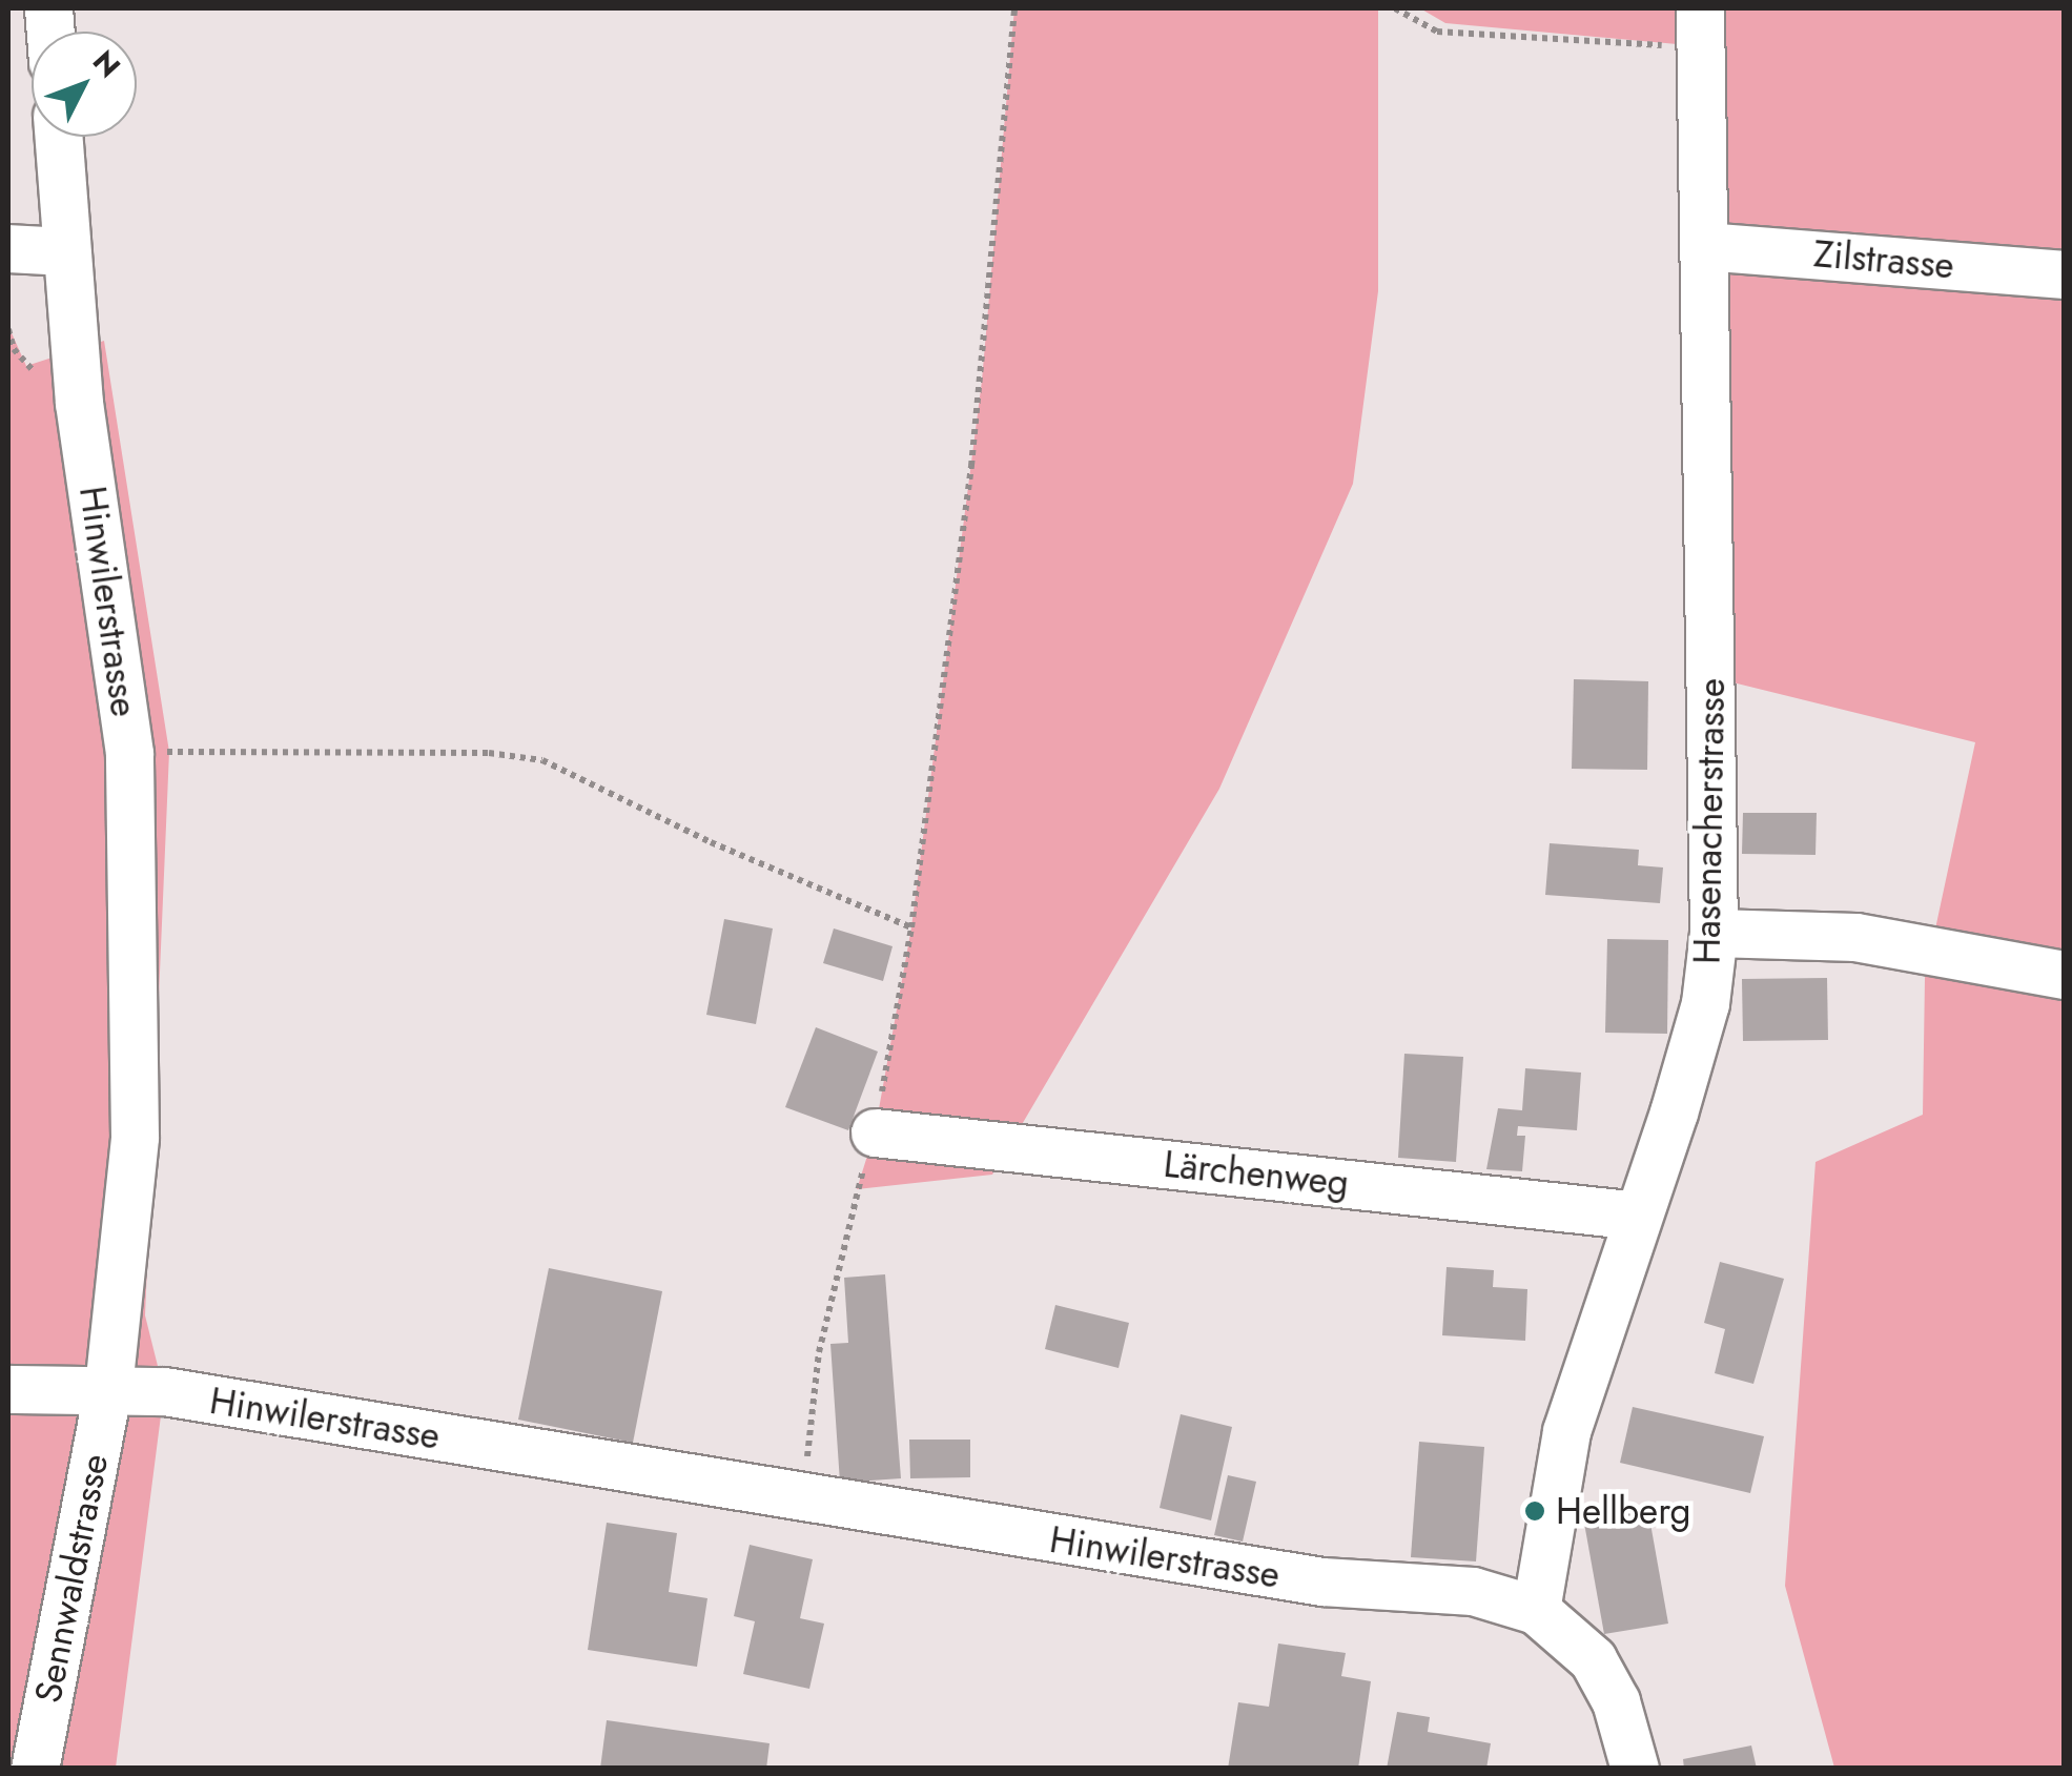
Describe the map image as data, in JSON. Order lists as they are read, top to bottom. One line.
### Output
{"streets":{"street":["Zilstrasse","Hinwilerstrasse","Hasenacherstrasse","Lärchenweg","Sennwaldstrasse"]},"crossings":[["Zilstrasse","Hasenacherstrasse"],["Hinwilerstrasse","Hasenacherstrasse"],["Hinwilerstrasse","Sennwaldstrasse"],["Hasenacherstrasse","Lärchenweg"]],"places":["Hellberg"],"north":"top right"}
